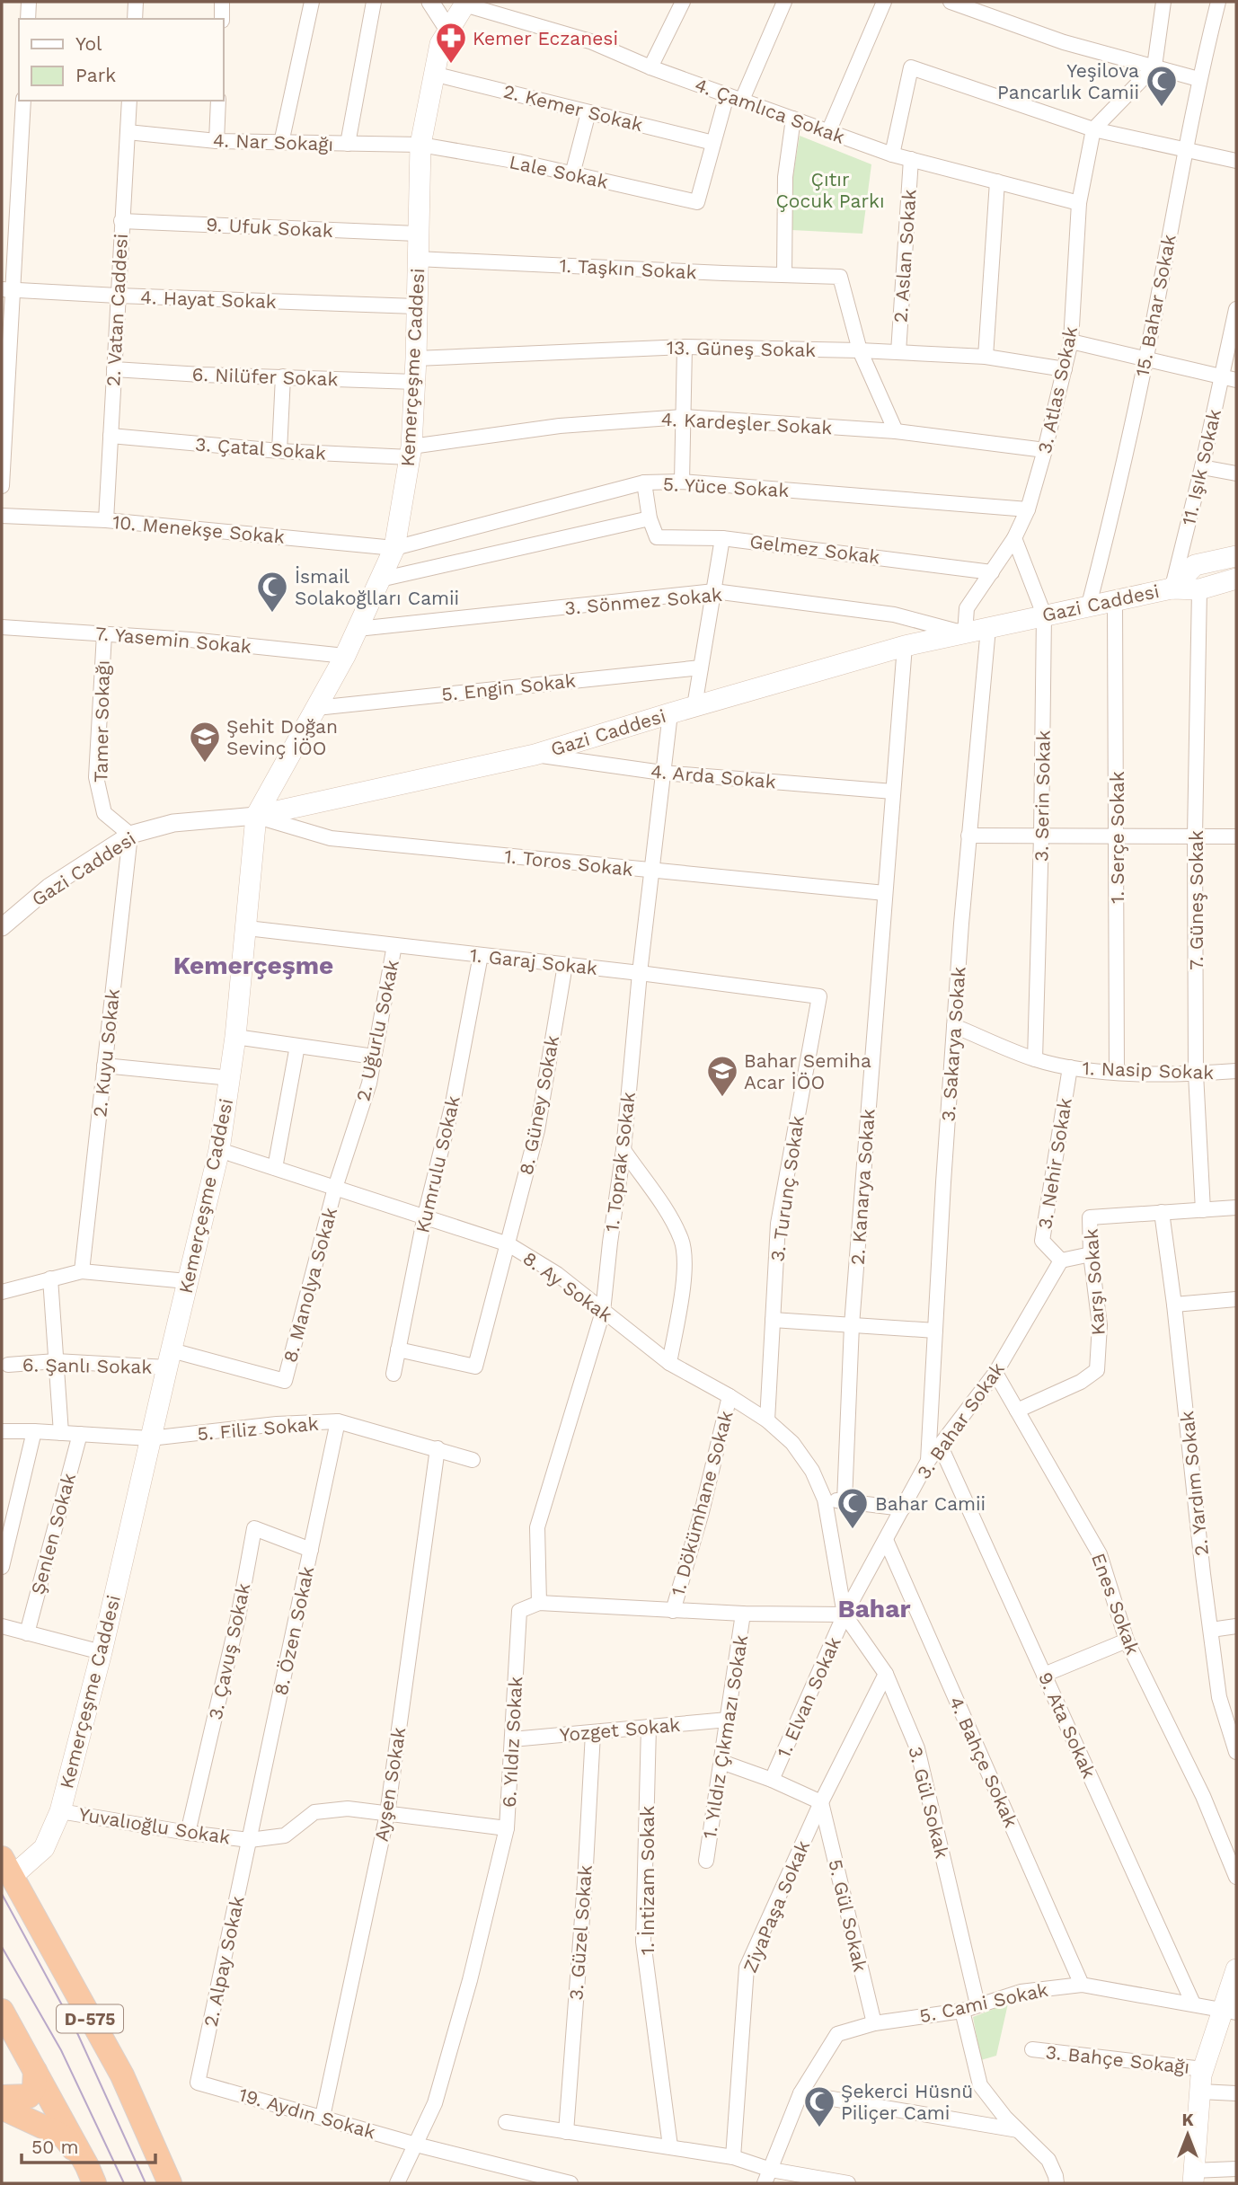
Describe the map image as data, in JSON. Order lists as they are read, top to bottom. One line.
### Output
{"streets":{"highway":["D-575"],"main road":["Kemerçeşme Caddesi","Gazi Caddesi"],"street":["2. Kemer Sokak","4. Çamlıca Sokak","4. Nar Sokağı","Lale Sokak","9. Ufuk Sokak","2. Aslan Sokak","1. Taşkın Sokak","4. Hayat Sokak","15. Bahar Sokak","2. Vatan Caddesi","13. Güneş Sokak","6. Nilüfer Sokak","3. Atlas Sokak","4. Kardeşler Sokak","3. Çatal Sokak","11. Işık Sokak","5. Yüce Sokak","10. Menekşe Sokak","Gelmez Sokak","3. Sönmez Sokak","7. Yasemin Sokak","5. Engin Sokak","Tamer Sokağı","4. Arda Sokak","3. Serin Sokak","1. Serçe Sokak","1. Toros Sokak","7. Güneş Sokak","1. Garaj Sokak","2. Uğurlu Sokak","3. Sakarya Sokak","2. Kuyu Sokak","1. Nasip Sokak","8. Güney Sokak","1. Toprak Sokak","3. Nehir Sokak","Kumrulu Sokak","2. Kanarya Sokak","3. Turunç Sokak","Karşı Sokak","8. Manolya Sokak","8. Ay Sokak","6. Şanlı Sokak","3. Bahar Sokak","5. Filiz Sokak","2. Yardım Sokak","1. Dökümhane Sokak","Şenlen Sokak","Enes Sokak","8. Özen Sokak","3. Çavuş Sokak","1. Elvan Sokak","9. Ata Sokak","Yozget Sokak","1. Yıldız Çıkmazı Sokak","6. Yıldız Sokak","4. Bahçe Sokak","Ayşen Sokak","3. Gül Sokak","Yuvalıoğlu Sokak","1. İntizam Sokak","ZiyaPaşa Sokak","5. Gül Sokak","3. Güzel Sokak","2. Alpay Sokak","5. Cami Sokak","3. Bahçe Sokağı","19. Aydın Sokak"]},"crossings":[["2. Kemer Sokak","Lale Sokak"],["2. Kemer Sokak","Kemerçeşme Caddesi"],["4. Çamlıca Sokak","2. Aslan Sokak"],["4. Çamlıca Sokak","Kemerçeşme Caddesi"],["4. Çamlıca Sokak","3. Atlas Sokak"],["4. Nar Sokağı","Lale Sokak"],["4. Nar Sokağı","2. Vatan Caddesi"],["4. Nar Sokağı","Kemerçeşme Caddesi"],["Lale Sokak","Kemerçeşme Caddesi"],["9. Ufuk Sokak","2. Vatan Caddesi"],["9. Ufuk Sokak","Kemerçeşme Caddesi"],["2. Aslan Sokak","13. Güneş Sokak"],["1. Taşkın Sokak","13. Güneş Sokak"],["1. Taşkın Sokak","Kemerçeşme Caddesi"],["4. Hayat Sokak","2. Vatan Caddesi"],["4. Hayat Sokak","Kemerçeşme Caddesi"],["15. Bahar Sokak","Gazi Caddesi"],["2. Vatan Caddesi","6. Nilüfer Sokak"],["2. Vatan Caddesi","3. Çatal Sokak"],["2. Vatan Caddesi","10. Menekşe Sokak"],["13. Güneş Sokak","Kemerçeşme Caddesi"],["13. Güneş Sokak","3. Atlas Sokak"],["Kemerçeşme Caddesi","6. Nilüfer Sokak"],["Kemerçeşme Caddesi","4. Kardeşler Sokak"],["Kemerçeşme Caddesi","3. Çatal Sokak"],["Kemerçeşme Caddesi","5. Yüce Sokak"],["Kemerçeşme Caddesi","10. Menekşe Sokak"],["Kemerçeşme Caddesi","3. Sönmez Sokak"],["Kemerçeşme Caddesi","Gazi Caddesi"],["Kemerçeşme Caddesi","7. Yasemin Sokak"],["Kemerçeşme Caddesi","5. Engin Sokak"],["Kemerçeşme Caddesi","1. Toros Sokak"],["Kemerçeşme Caddesi","1. Garaj Sokak"],["Kemerçeşme Caddesi","8. Ay Sokak"],["Kemerçeşme Caddesi","6. Şanlı Sokak"],["Kemerçeşme Caddesi","5. Filiz Sokak"],["Kemerçeşme Caddesi","Yuvalıoğlu Sokak"],["Kemerçeşme Caddesi","D-575"],["3. Atlas Sokak","4. Kardeşler Sokak"],["3. Atlas Sokak","5. Yüce Sokak"],["3. Atlas Sokak","Gelmez Sokak"],["3. Atlas Sokak","3. Sönmez Sokak"],["3. Atlas Sokak","Gazi Caddesi"],["3. Atlas Sokak","3. Serin Sokak"],["4. Kardeşler Sokak","3. Çatal Sokak"],["11. Işık Sokak","Gazi Caddesi"],["5. Yüce Sokak","10. Menekşe Sokak"],["3. Sönmez Sokak","Gazi Caddesi"],["Gazi Caddesi","Tamer Sokağı"],["Gazi Caddesi","4. Arda Sokak"],["Gazi Caddesi","3. Serin Sokak"],["Gazi Caddesi","1. Serçe Sokak"],["Gazi Caddesi","1. Toros Sokak"],["Gazi Caddesi","7. Güneş Sokak"],["Gazi Caddesi","3. Sakarya Sokak"],["Gazi Caddesi","2. Kuyu Sokak"],["Gazi Caddesi","1. Toprak Sokak"],["Gazi Caddesi","2. Kanarya Sokak"],["7. Yasemin Sokak","Tamer Sokağı"],["Tamer Sokağı","2. Kuyu Sokak"],["4. Arda Sokak","1. Toprak Sokak"],["4. Arda Sokak","2. Kanarya Sokak"],["3. Serin Sokak","1. Nasip Sokak"],["1. Serçe Sokak","1. Nasip Sokak"],["1. Toros Sokak","1. Toprak Sokak"],["1. Toros Sokak","2. Kanarya Sokak"],["7. Güneş Sokak","1. Nasip Sokak"],["1. Garaj Sokak","2. Uğurlu Sokak"],["1. Garaj Sokak","8. Güney Sokak"],["1. Garaj Sokak","1. Toprak Sokak"],["1. Garaj Sokak","Kumrulu Sokak"],["1. Garaj Sokak","3. Turunç Sokak"],["2. Uğurlu Sokak","8. Manolya Sokak"],["2. Uğurlu Sokak","8. Ay Sokak"],["3. Sakarya Sokak","1. Nasip Sokak"],["3. Sakarya Sokak","3. Bahar Sokak"],["1. Nasip Sokak","3. Nehir Sokak"],["8. Güney Sokak","Kumrulu Sokak"],["8. Güney Sokak","8. Ay Sokak"],["1. Toprak Sokak","8. Ay Sokak"],["1. Toprak Sokak","6. Yıldız Sokak"],["3. Nehir Sokak","3. Bahar Sokak"],["Kumrulu Sokak","8. Ay Sokak"],["3. Turunç Sokak","8. Ay Sokak"],["Karşı Sokak","2. Yardım Sokak"],["Karşı Sokak","Enes Sokak"],["8. Manolya Sokak","8. Ay Sokak"],["8. Manolya Sokak","6. Şanlı Sokak"],["8. Ay Sokak","3. Bahar Sokak"],["8. Ay Sokak","1. Dökümhane Sokak"],["8. Ay Sokak","1. Elvan Sokak"],["8. Ay Sokak","3. Gül Sokak"],["3. Bahar Sokak","Enes Sokak"],["3. Bahar Sokak","1. Elvan Sokak"],["3. Bahar Sokak","9. Ata Sokak"],["3. Bahar Sokak","4. Bahçe Sokak"],["3. Bahar Sokak","3. Gül Sokak"],["5. Filiz Sokak","Şenlen Sokak"],["5. Filiz Sokak","8. Özen Sokak"],["5. Filiz Sokak","Ayşen Sokak"],["8. Özen Sokak","3. Çavuş Sokak"],["8. Özen Sokak","Yuvalıoğlu Sokak"],["8. Özen Sokak","2. Alpay Sokak"],["3. Çavuş Sokak","Yuvalıoğlu Sokak"],["1. Elvan Sokak","3. Gül Sokak"],["9. Ata Sokak","5. Cami Sokak"],["Yozget Sokak","1. Yıldız Çıkmazı Sokak"],["Yozget Sokak","6. Yıldız Sokak"],["Yozget Sokak","1. İntizam Sokak"],["Yozget Sokak","3. Güzel Sokak"],["6. Yıldız Sokak","Yuvalıoğlu Sokak"],["6. Yıldız Sokak","19. Aydın Sokak"],["4. Bahçe Sokak","5. Cami Sokak"],["Ayşen Sokak","Yuvalıoğlu Sokak"],["Ayşen Sokak","19. Aydın Sokak"],["3. Gül Sokak","ZiyaPaşa Sokak"],["3. Gül Sokak","5. Cami Sokak"],["Yuvalıoğlu Sokak","2. Alpay Sokak"],["ZiyaPaşa Sokak","5. Gül Sokak"],["5. Gül Sokak","5. Cami Sokak"],["2. Alpay Sokak","19. Aydın Sokak"]],"districts":["Kemerçeşme","Bahar"],"parks":["Çıtır Çocuk Parkı"],"places":{"pharmacy":["Kemer Eczanesi"],"mosque":["Yeşilova Pancarlık Camii","İsmail Solakoğlları Camii","Bahar Camii","Şekerci Hüsnü Piliçer Cami"],"school or university":["Şehit Doğan Sevinç İÖO","Bahar Semiha Acar İÖO"]},"legend":["Yol","Park"],"scale_bar":"50 m","north":"top"}
